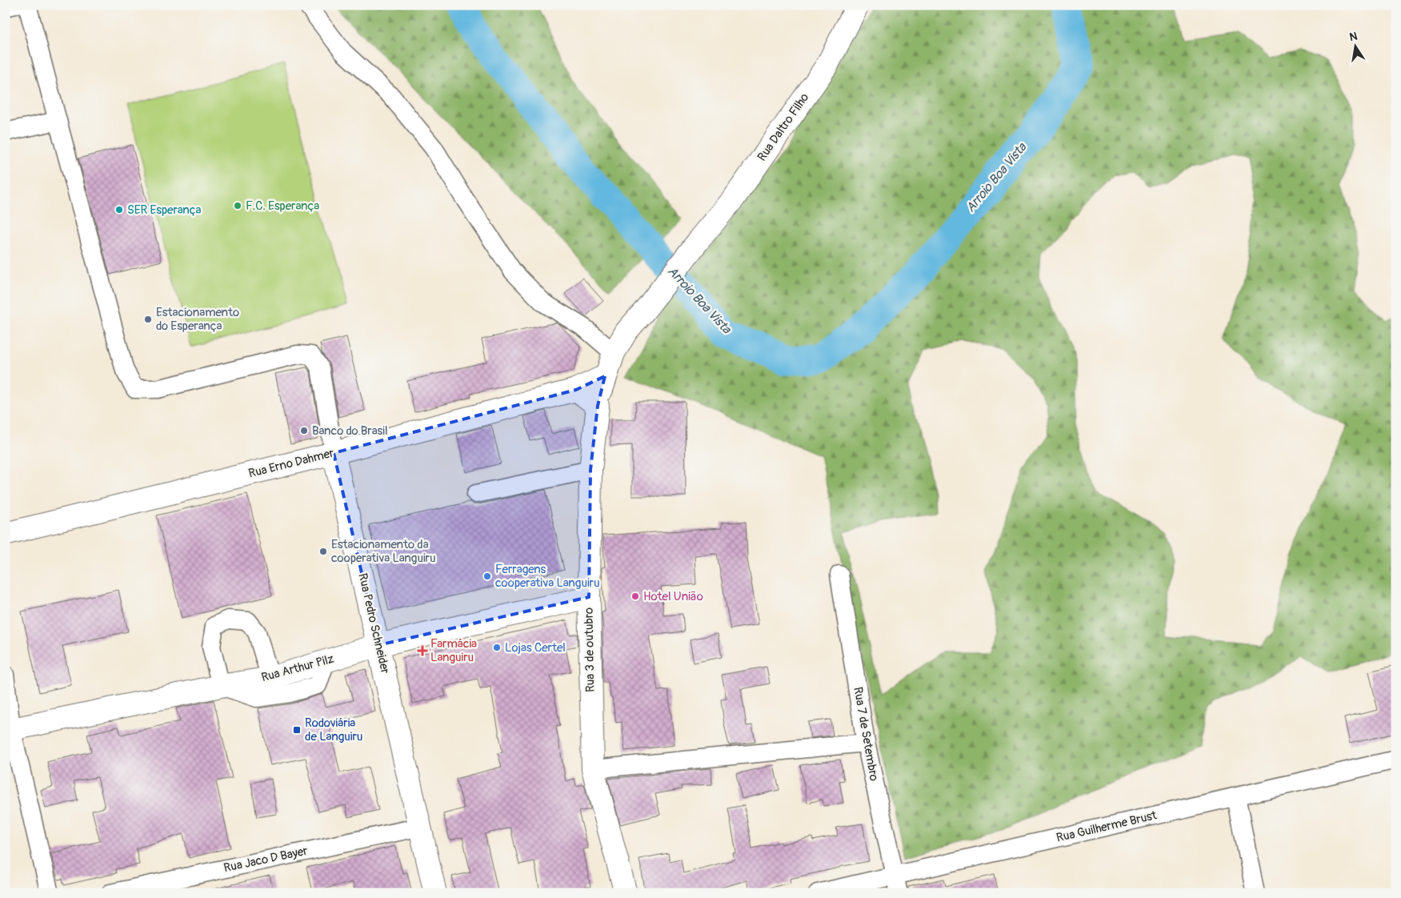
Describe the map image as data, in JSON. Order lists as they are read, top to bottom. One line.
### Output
{"streets":{"main road":["Rua Daltro Filho","Rua Erno Dahmer","Rua Pedro Schneider","Rua 3 de outubro","Rua Arthur Pilz"],"street":["Rua 7 de Setembro","Rua Guilherme Brust","Rua Jaco D Bayer"]},"crossings":[["Rua Daltro Filho","Rua 3 de outubro"],["Rua Erno Dahmer","Rua Pedro Schneider"],["Rua Erno Dahmer","Rua 3 de outubro"],["Rua Pedro Schneider","Rua Arthur Pilz"],["Rua Pedro Schneider","Rua Jaco D Bayer"],["Rua 3 de outubro","Rua Arthur Pilz"],["Rua 7 de Setembro","Rua Guilherme Brust"]],"water":["Arroio Boa Vista"],"places":{"other":["F.C. Esperança","SER Esperança","Estacionamento do Esperança","Banco do Brasil","Estacionamento da cooperativa Languiru","Ferragens cooperativa Languiru","Hotel União","Lojas Certel"],"health":["Farmácia Languiru"],"transit":["Rodoviária de Languiru"]},"north":"top"}
